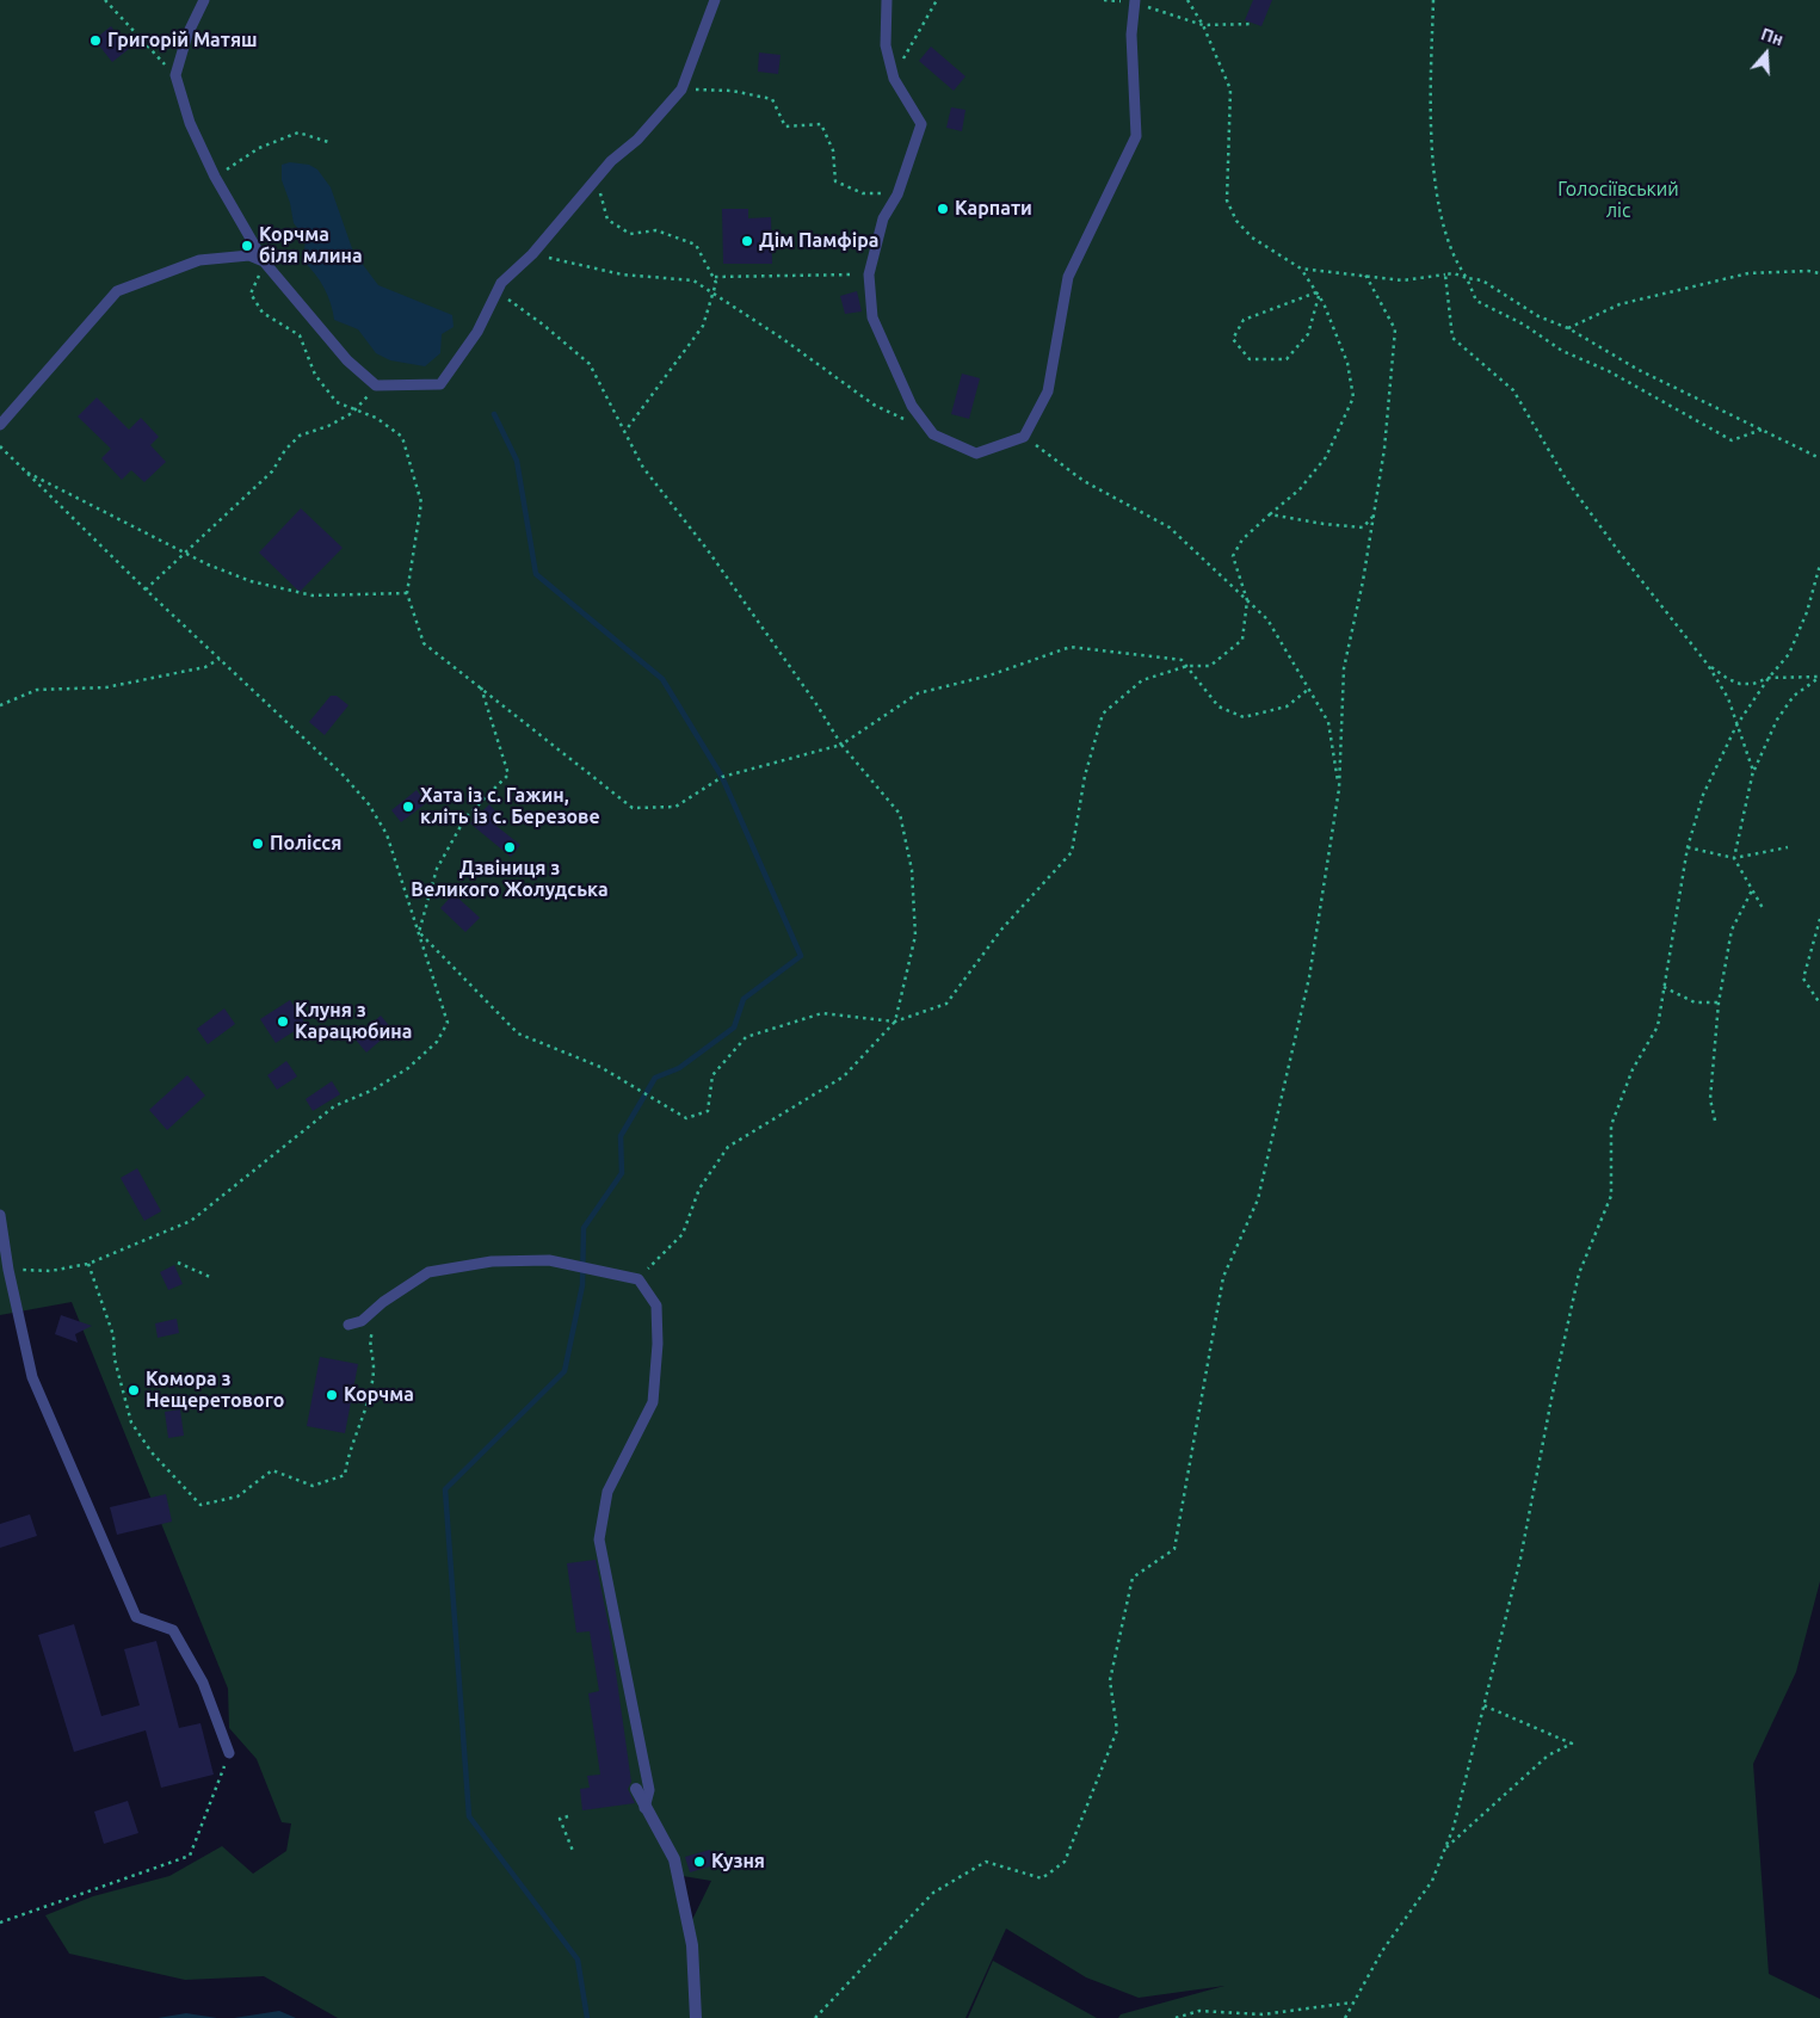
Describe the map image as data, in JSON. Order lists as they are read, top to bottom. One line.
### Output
{"parks":["Голосіївський ліс"],"places":["Григорій Матяш","Карпати","Дім Памфіра","Корчма біля млина","Хата із с. Гажин, кліть із с. Березове","Полісся","Дзвіниця з Великого Жолудська","Клуня з Карацюбина","Комора з Нещеретового","Корчма","Кузня"],"north":"top"}
